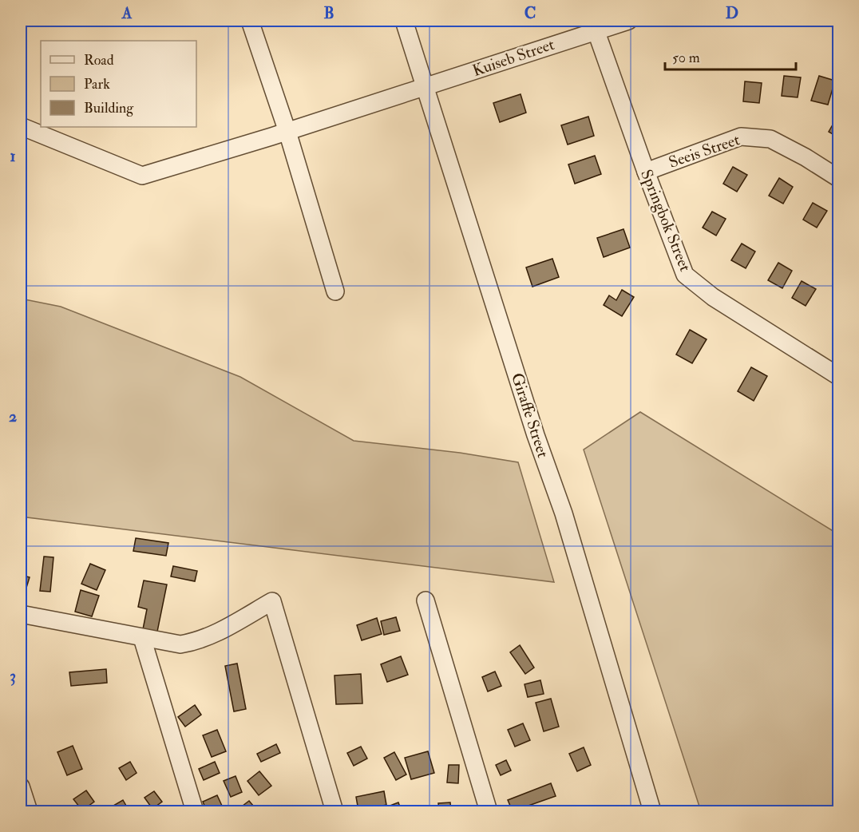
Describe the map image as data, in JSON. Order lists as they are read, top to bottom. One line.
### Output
{"streets":{"street":["Kuiseb Street","Seeis Street","Springbok Street","Giraffe Street"]},"crossings":[["Kuiseb Street","Springbok Street"],["Kuiseb Street","Giraffe Street"],["Seeis Street","Springbok Street"]],"legend":["Road","Park","Building"],"scale_bar":"50 m","grid":{"columns":["A","B","C","D"],"rows":["1","2","3"]}}
